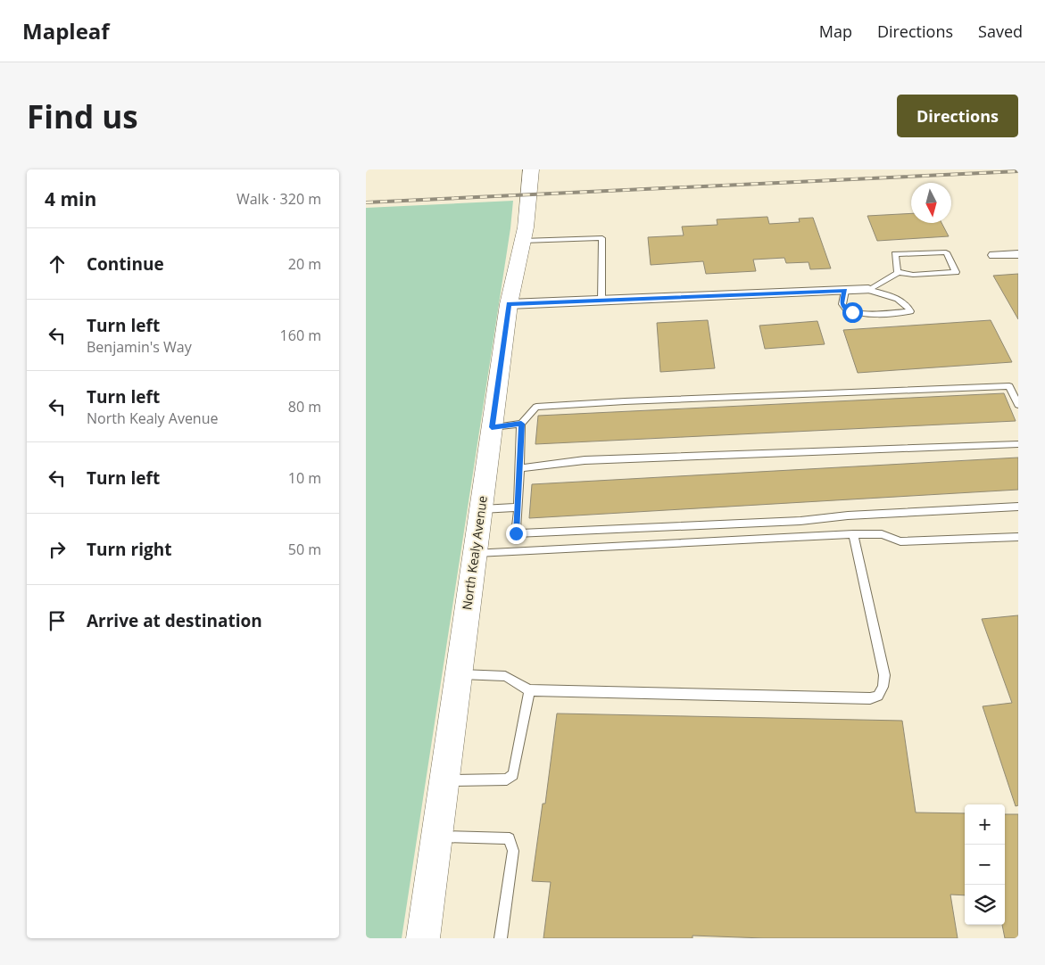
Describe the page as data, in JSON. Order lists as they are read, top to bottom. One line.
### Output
{"streets":{"street":["North Kealy Avenue"]},"north":"bottom","page":{"header":"Mapleaf","nav":["Map","Directions","Saved"],"buttons":"Directions","title":"Find us","heading":["4 min","Walk · 320 m"],"list":[["Continue","20 m"],["Turn left","Benjamin's Way","160 m"],["Turn left","North Kealy Avenue","80 m"],["Turn left","10 m"],["Turn right","50 m"],"Arrive at destination"],"map_buttons":["+","−"]}}
